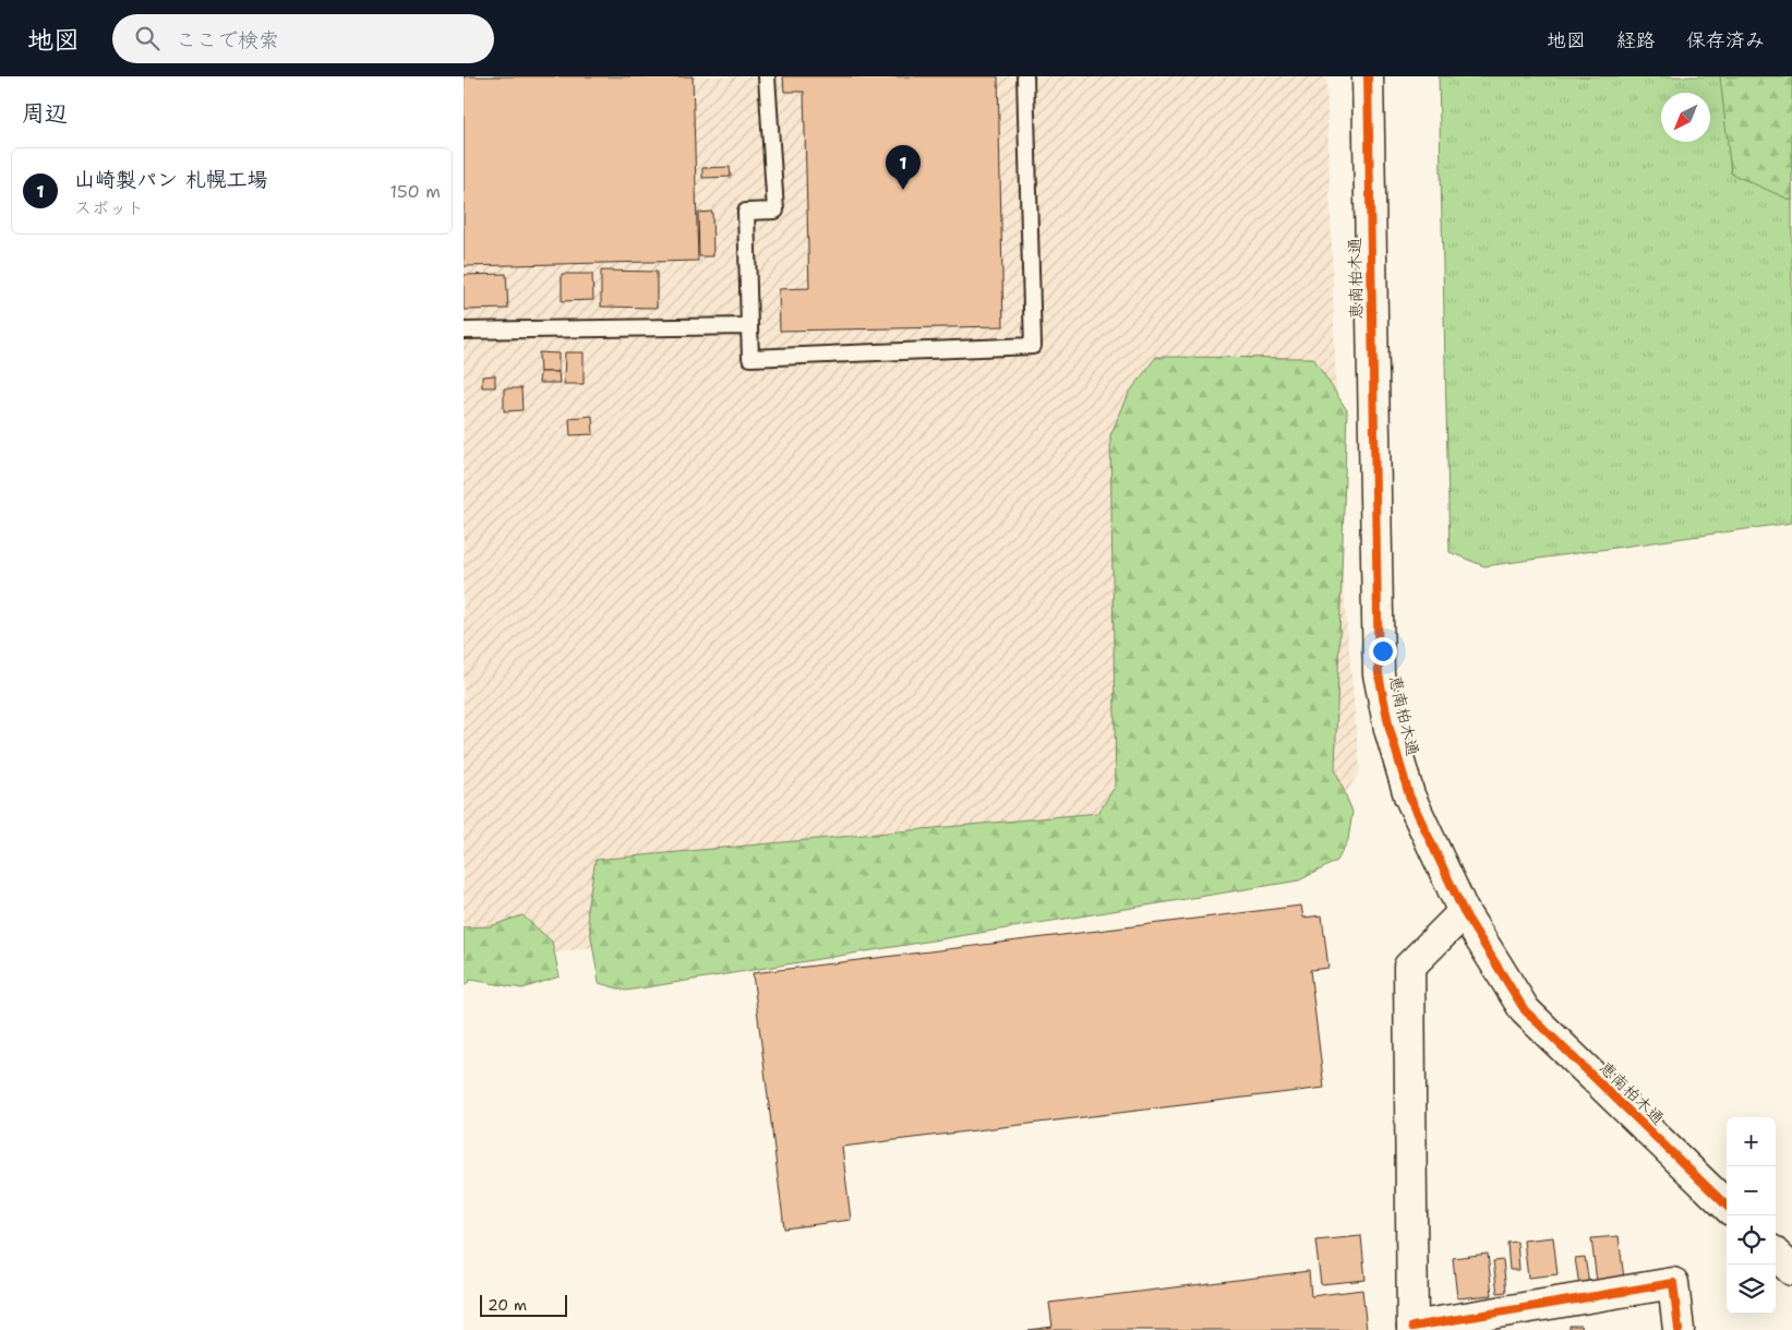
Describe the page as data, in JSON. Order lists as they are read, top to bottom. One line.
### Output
{"streets":{"street":["恵南柏木通"]},"scale_bar":"20 m","north":"bottom left","page":{"header":"地図","search":"ここで検索","nav":["地図","経路","保存済み"],"heading":"周辺","pins":"1","list":[{"mark":"1","name":"山崎製パン 札幌工場","note":"スポット","value":"150 m"}],"map_buttons":["+","−"],"scale":"20 m"}}
